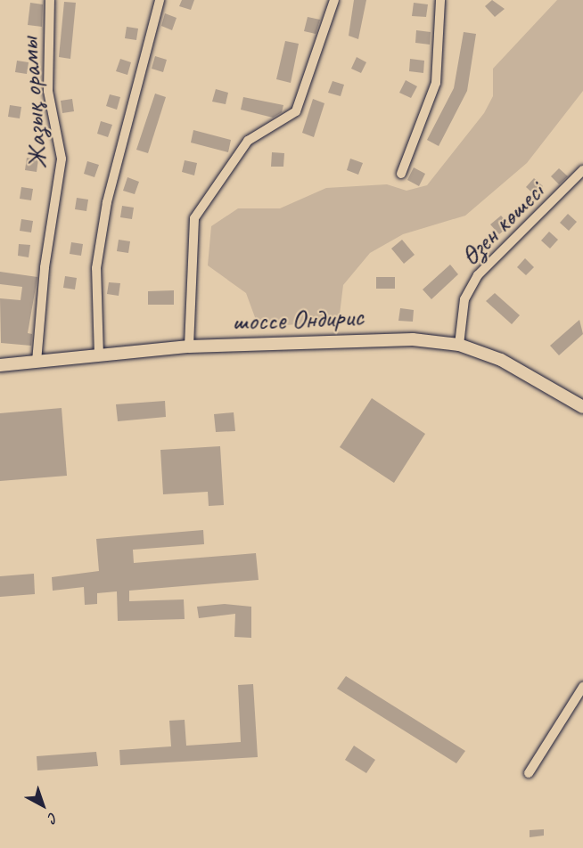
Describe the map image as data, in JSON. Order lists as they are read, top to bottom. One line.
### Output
{"streets":{"main road":["шоссе Ондирис"],"street":["Жазық орамы","Өзен көшесі"]},"crossings":[["Жазық орамы","шоссе Ондирис"],["Өзен көшесі","шоссе Ондирис"]],"north":"bottom right"}
